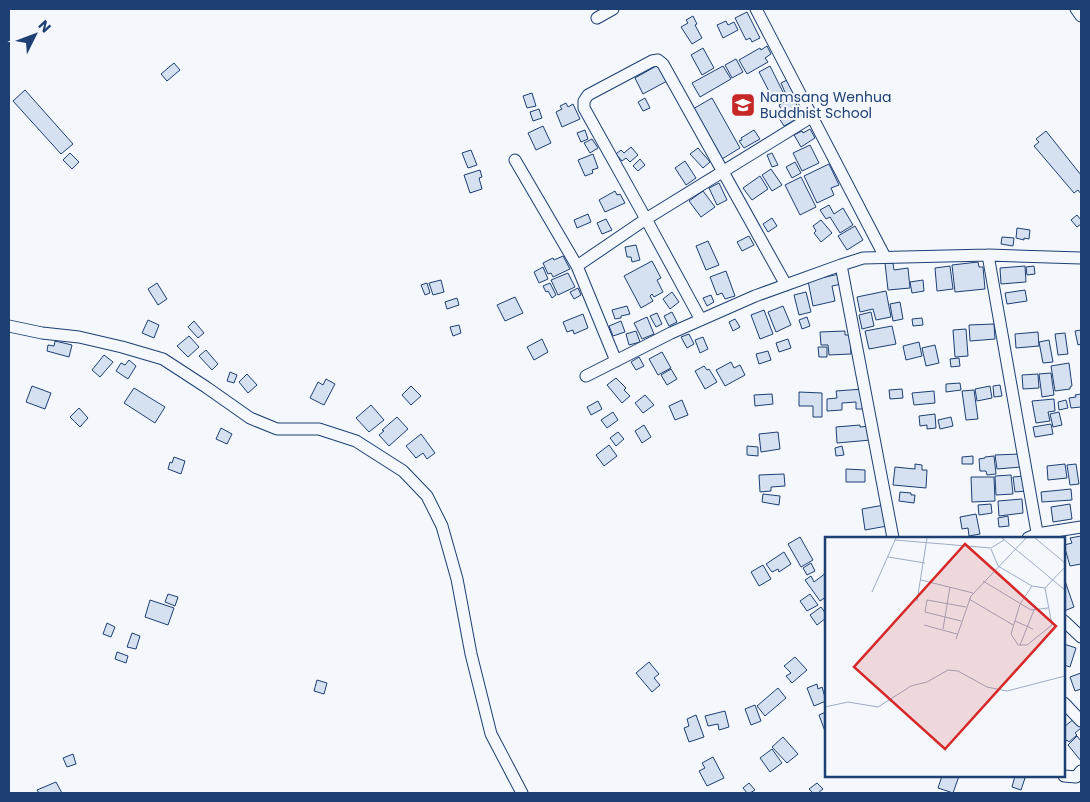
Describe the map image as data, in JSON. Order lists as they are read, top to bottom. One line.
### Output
{"places":{"school or university":["Namsang Wenhua Buddhist School"]},"north":"top right"}
